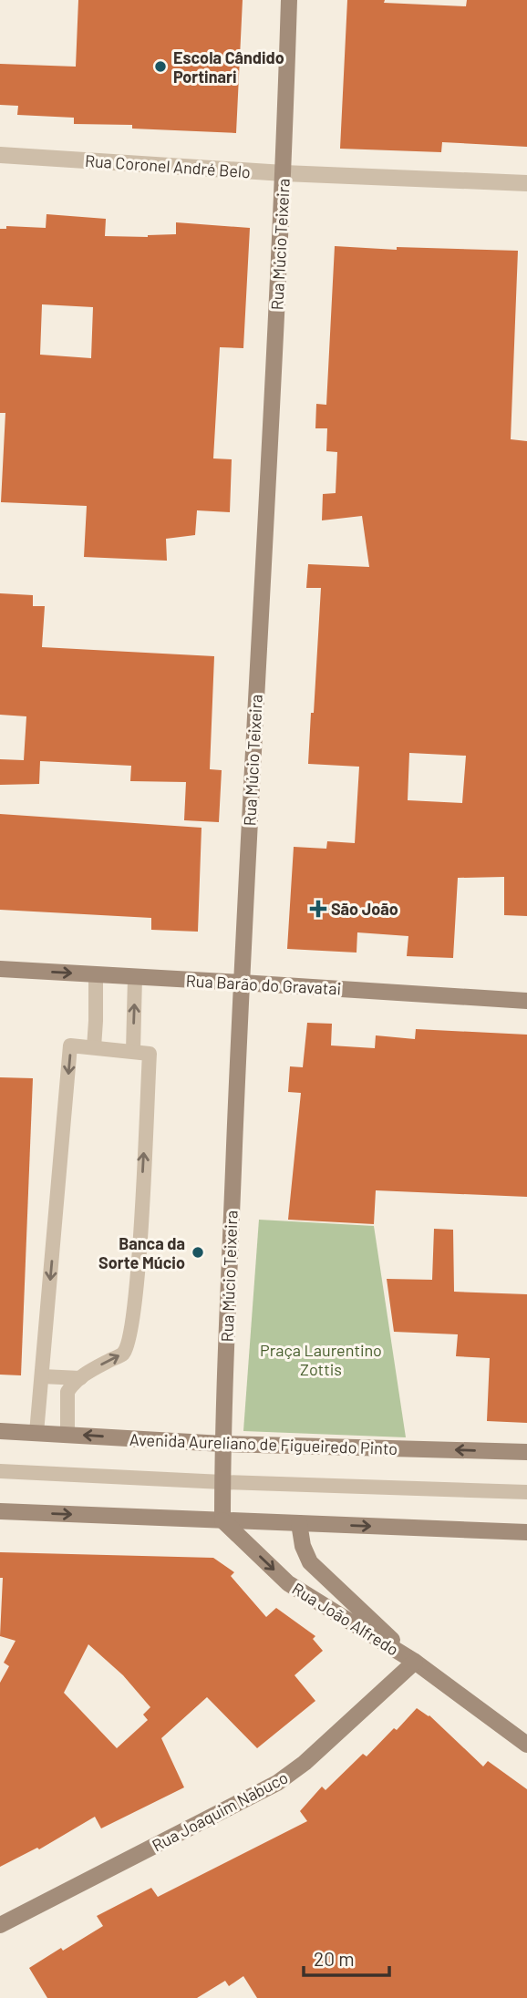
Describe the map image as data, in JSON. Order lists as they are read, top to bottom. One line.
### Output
{"streets":{"street":["Rua Coronel André Belo","Rua Múcio Teixeira","Rua Barão do Gravatai","Avenida Aureliano de Figueiredo Pinto","Rua João Alfredo","Rua Joaquim Nabuco"]},"crossings":[["Rua Coronel André Belo","Rua Múcio Teixeira"],["Rua Múcio Teixeira","Rua Barão do Gravatai"],["Rua Múcio Teixeira","Avenida Aureliano de Figueiredo Pinto"],["Rua Múcio Teixeira","Rua João Alfredo"],["Rua João Alfredo","Rua Joaquim Nabuco"]],"parks":["Praça Laurentino Zottis"],"places":{"other":["Escola Cândido Portinari","Banca da Sorte Múcio"],"health":["São João"]},"scale_bar":"20 m"}
